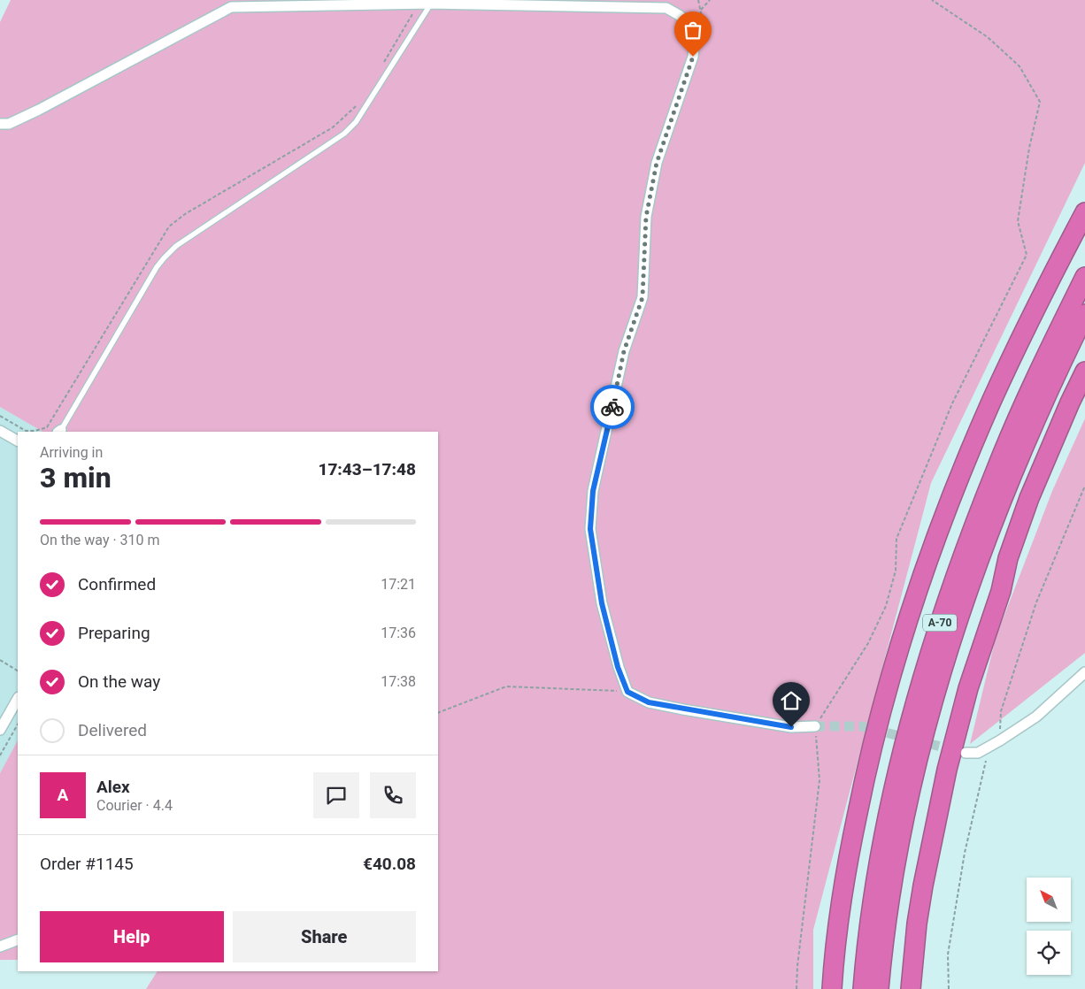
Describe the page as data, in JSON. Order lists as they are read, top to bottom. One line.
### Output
{"streets":{"highway":["A-70"]},"north":"top left","page":{"heading":["3 min","Arriving in","17:43–17:48"],"panel":["Alex","Courier · 4.4","Order #1145","€40.08"],"bar":"On the way · 310 m","list":[["Confirmed","17:21"],["Preparing","17:36"],["On the way","17:38"],"Delivered"],"round":"A","buttons":["Help","Share"]}}
